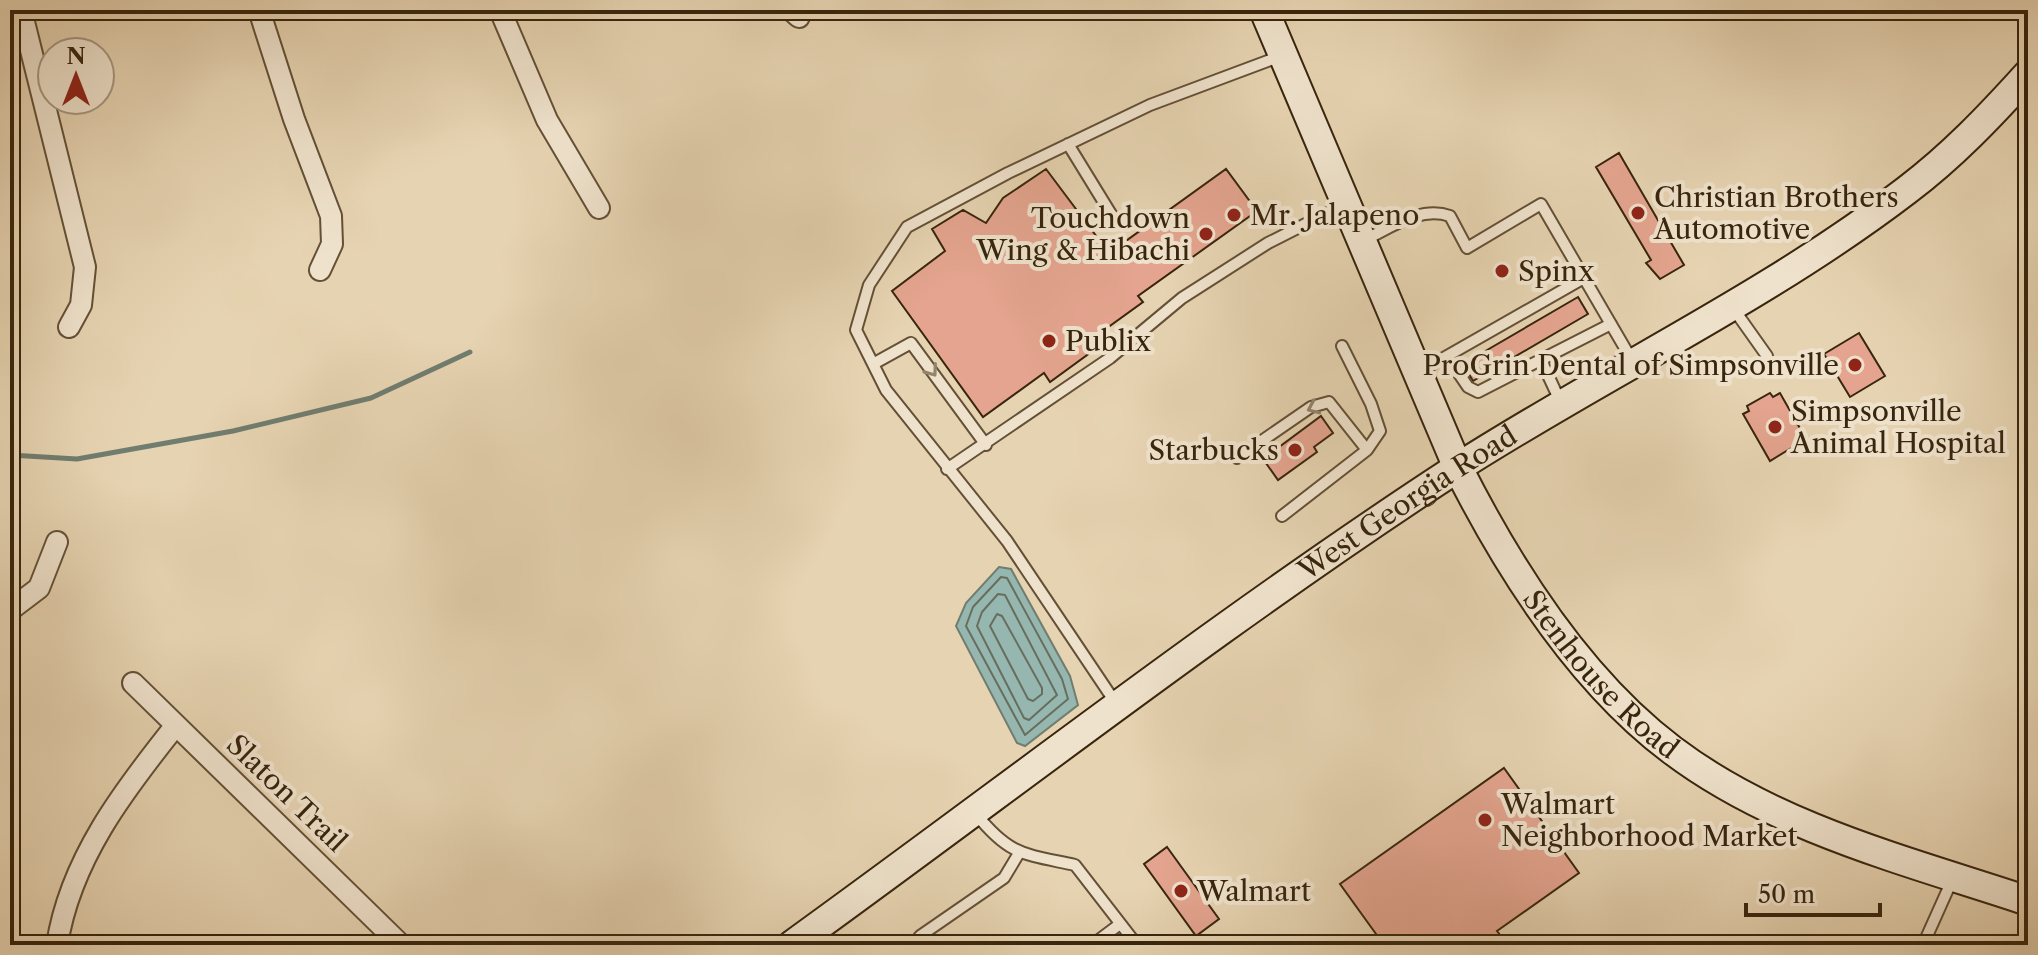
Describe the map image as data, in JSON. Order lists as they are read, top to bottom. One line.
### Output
{"streets":{"main road":["West Georgia Road","Stenhouse Road"],"street":["Slaton Trail"]},"crossings":[["West Georgia Road","Stenhouse Road"]],"places":["Christian Brothers Automotive","Mr. Jalapeno","Touchdown Wing & Hibachi","Spinx","Publix","ProGrin Dental of Simpsonville","Simpsonville Animal Hospital","Starbucks","Walmart Neighborhood Market","Walmart"],"scale_bar":"50 m","north":"top"}
